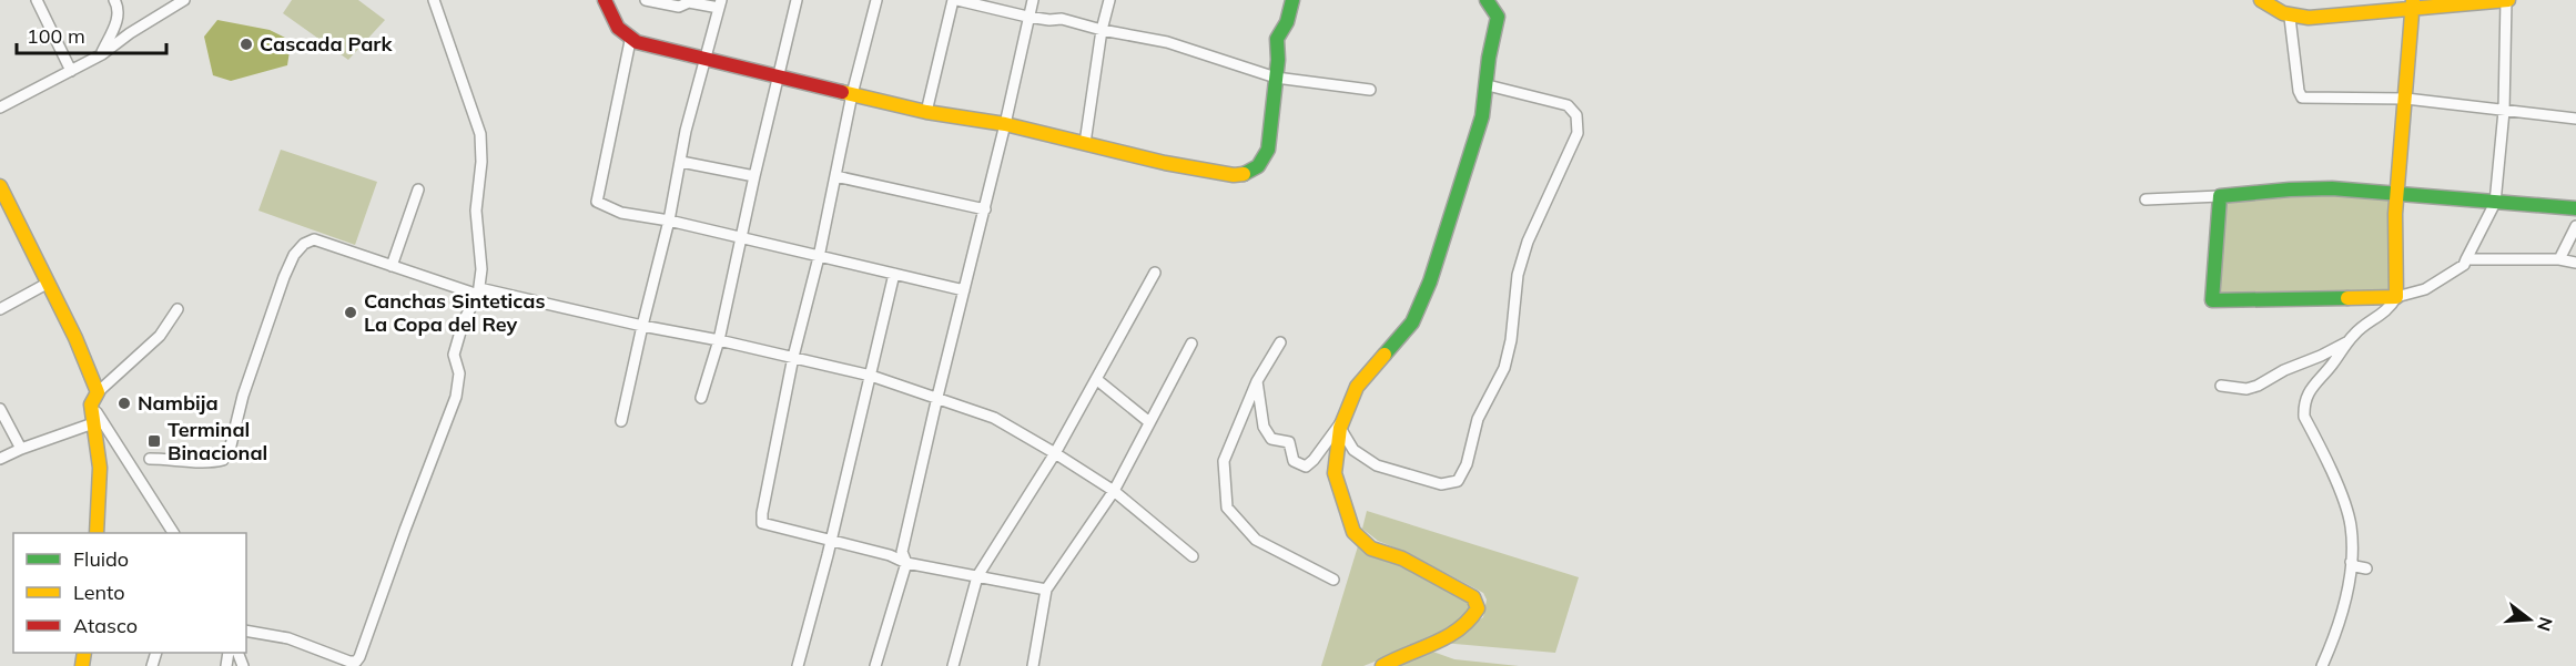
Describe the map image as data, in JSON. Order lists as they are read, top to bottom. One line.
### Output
{"places":{"other":["Cascada Park","Canchas Sinteticas La Copa del Rey","Nambija"],"transit":["Terminal Binacional"]},"legend":["Fluido","Lento","Atasco"],"scale_bar":"100 m","north":"right"}
